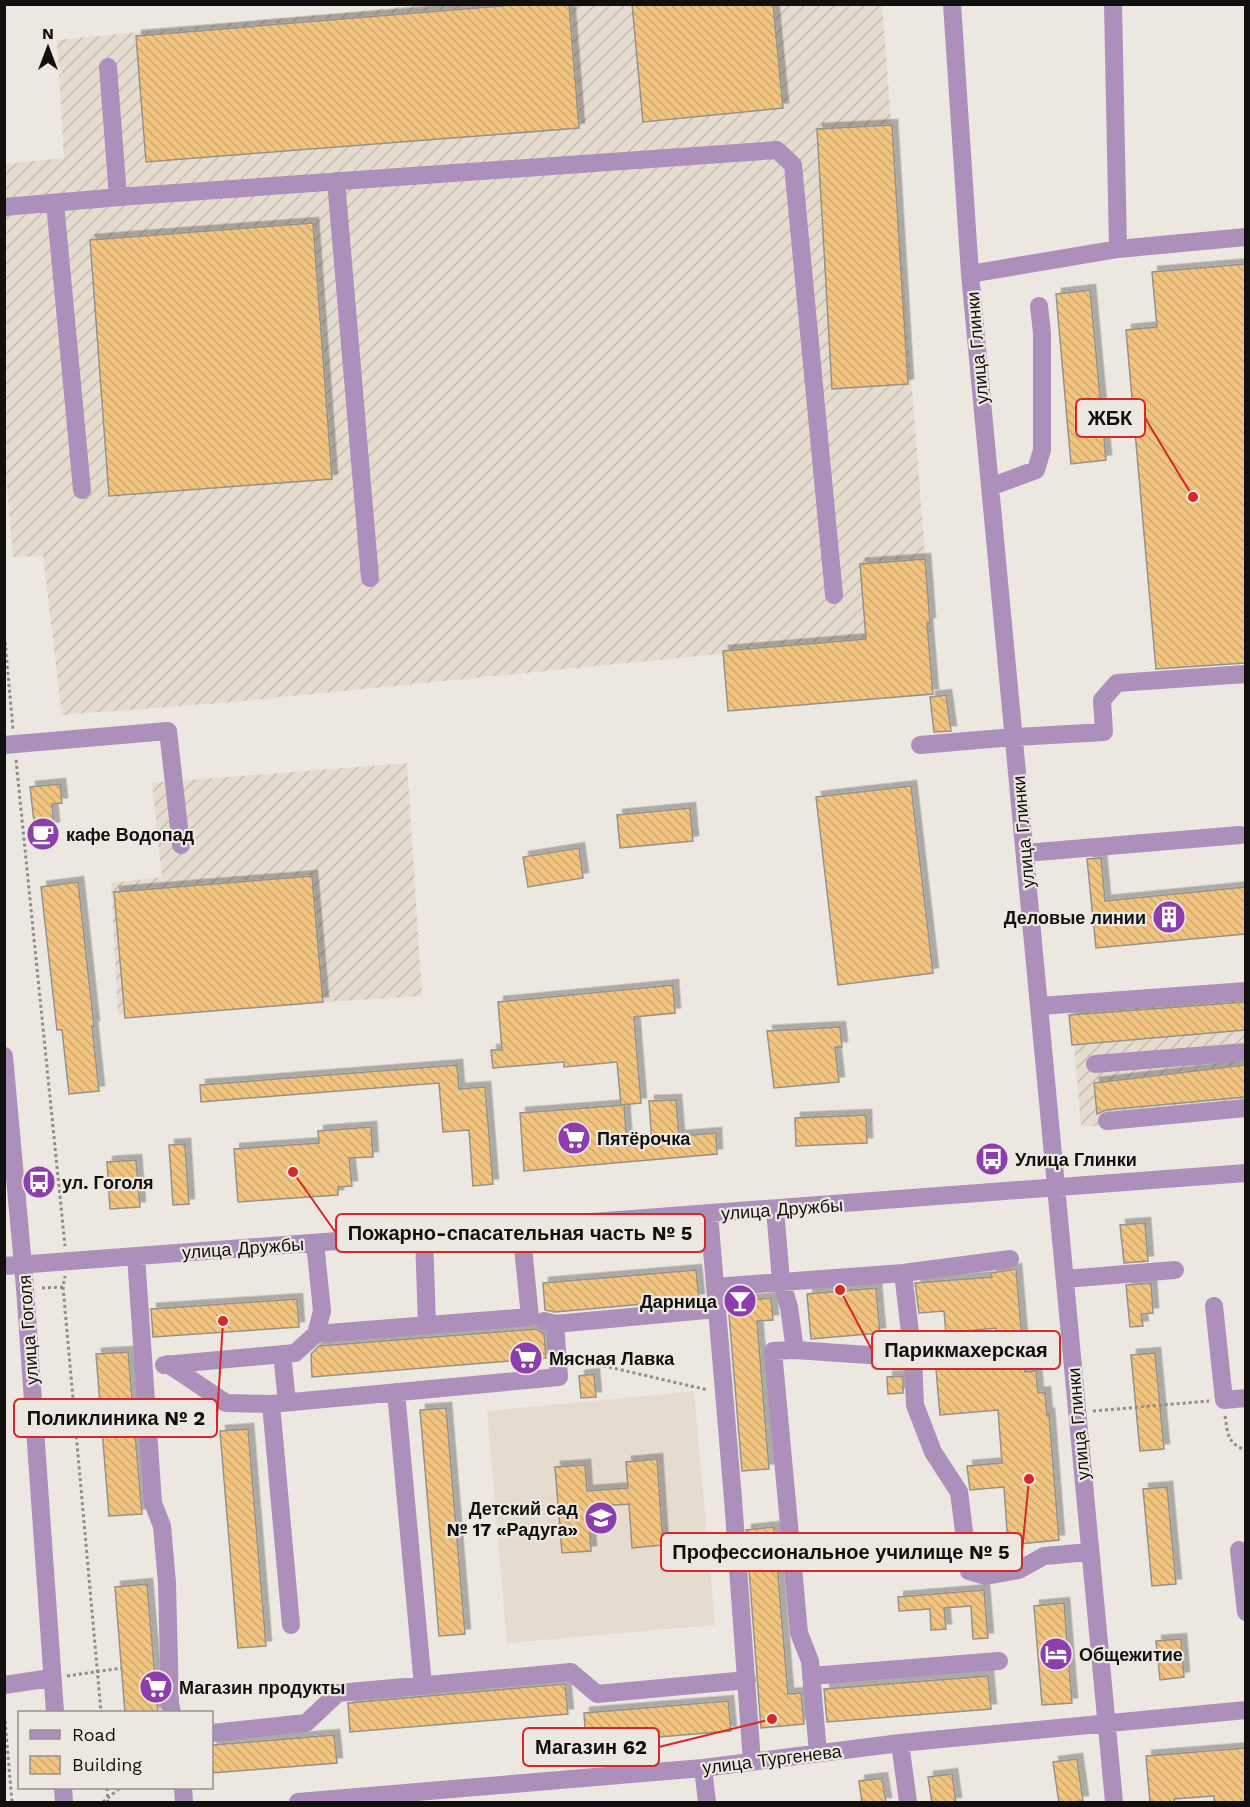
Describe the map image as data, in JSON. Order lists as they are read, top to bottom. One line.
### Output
{"streets":{"street":["улица Глинки","улица Дружбы","улица Гоголя","улица Тургенева"]},"crossings":[["улица Глинки","улица Дружбы"],["улица Глинки","улица Тургенева"],["улица Дружбы","улица Гоголя"]],"places":{"other":["ЖБК","Пожарно-спасательная часть № 5","Парикмахерская","Поликлиника № 2","Профессиональное училище № 5","Магазин 62"],"cafe":["кафе Водопад"],"building":["Деловые линии"],"supermarket":["Пятёрочка","Мясная Лавка","Магазин продукты"],"bus stop":["Улица Глинки","ул. Гоголя"],"bar":["Дарница"],"school or university":["Детский сад № 17 «Радуга»"],"hotel":["Общежитие"]},"legend":["Road","Building"],"north":"top"}
